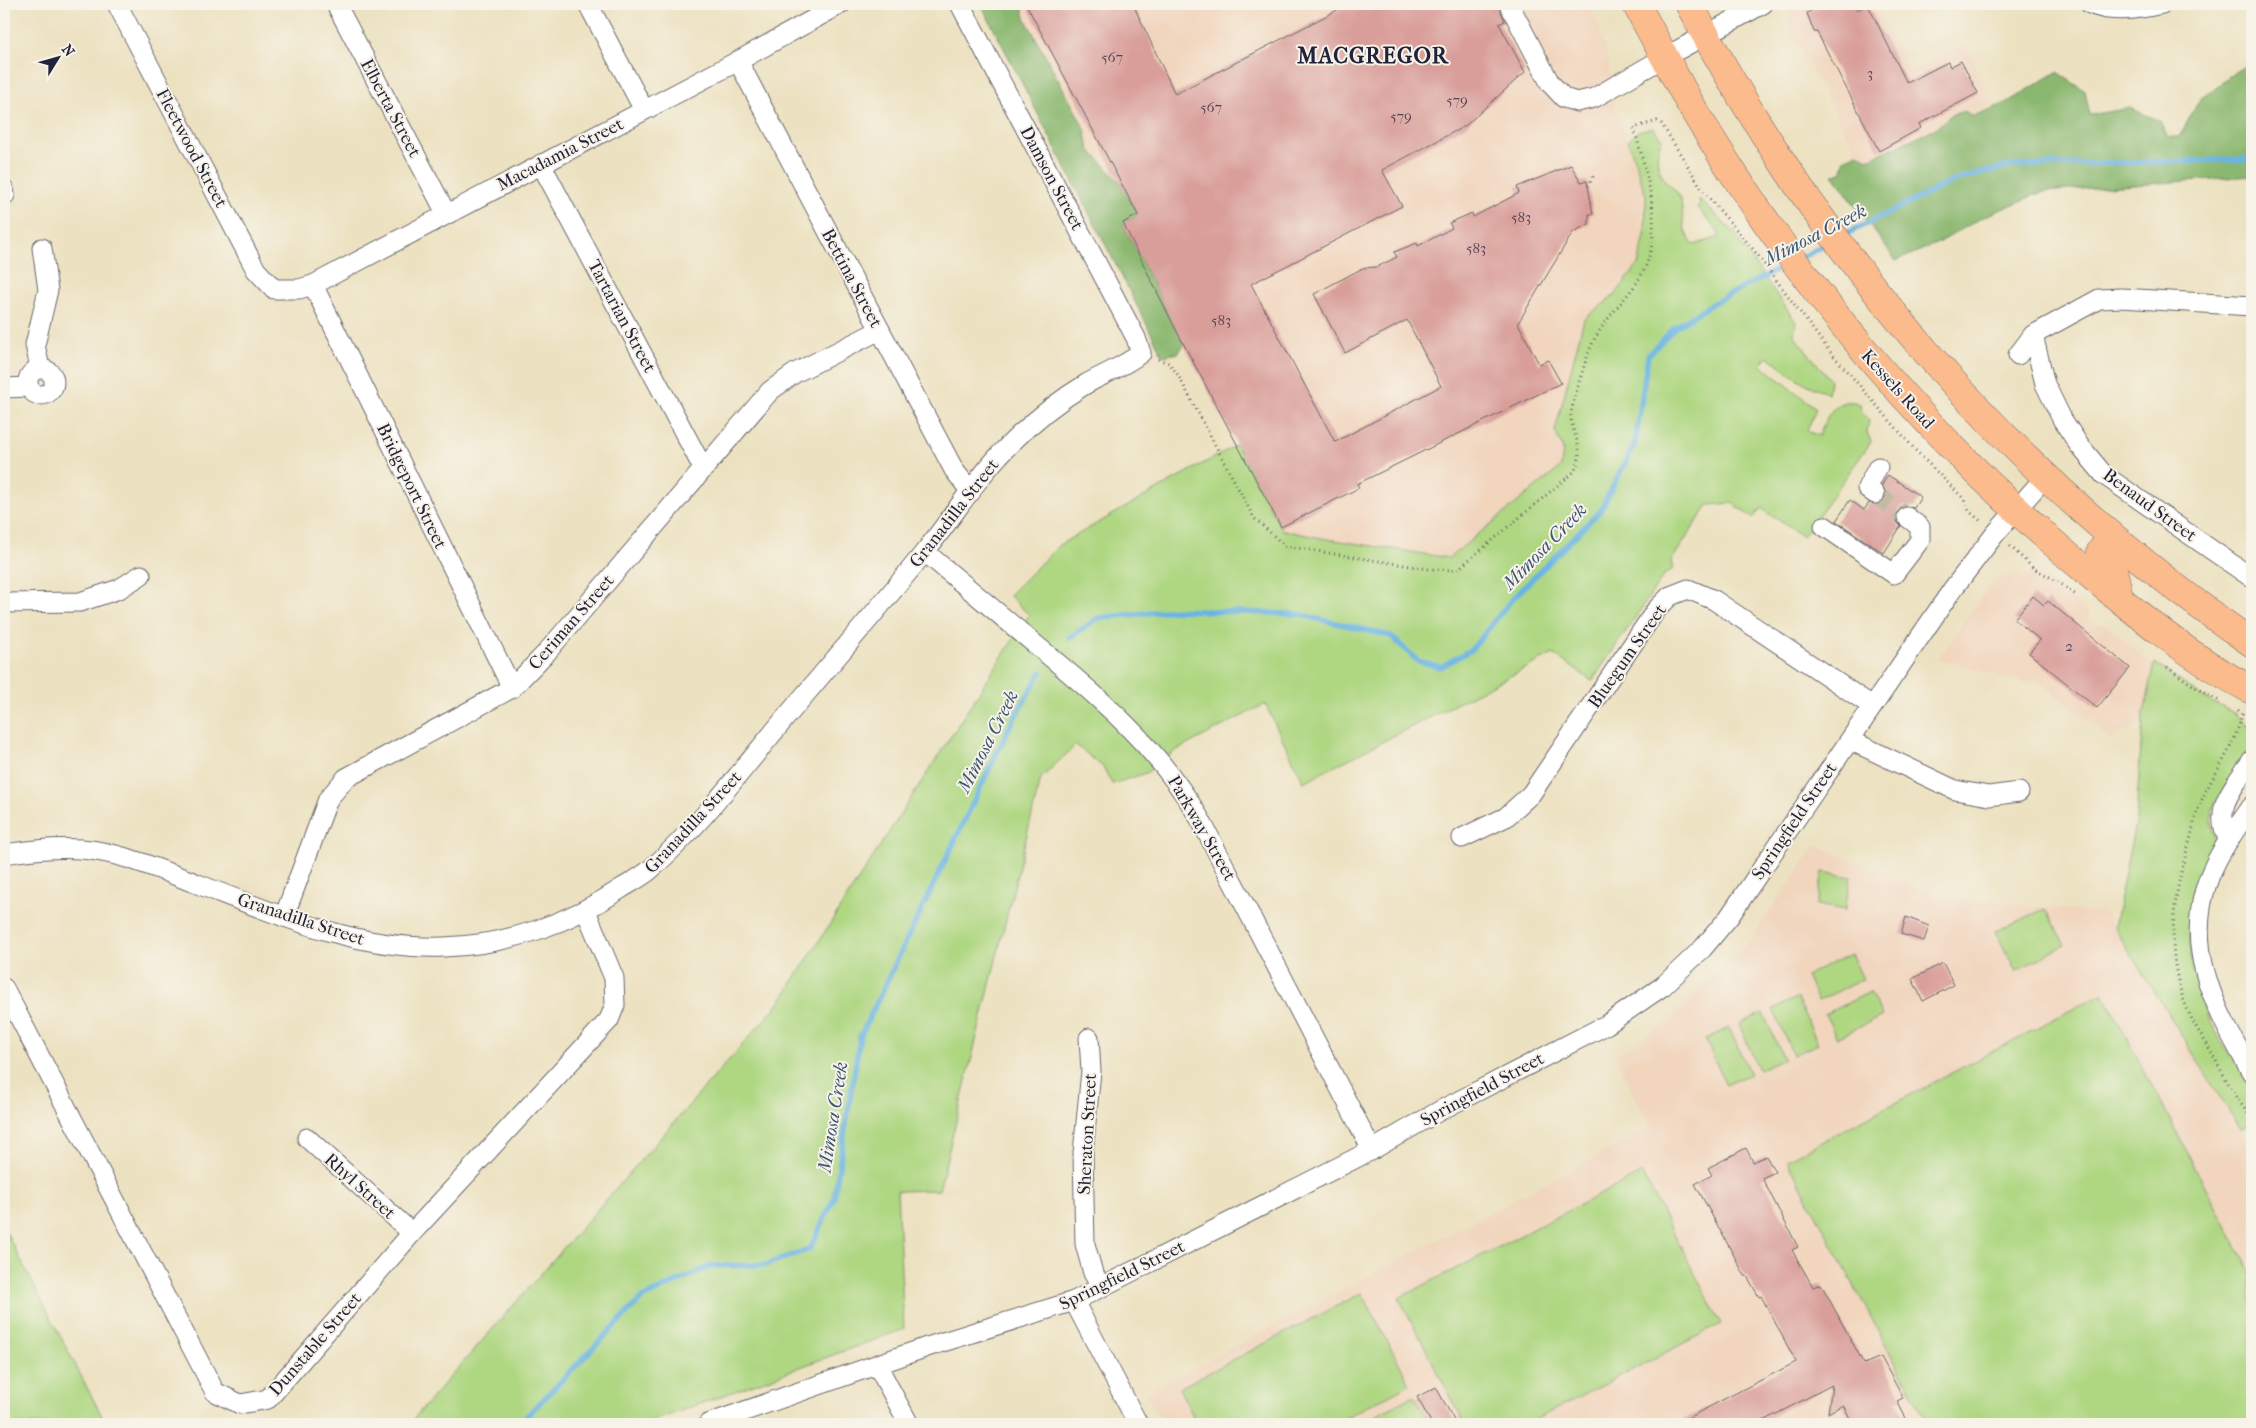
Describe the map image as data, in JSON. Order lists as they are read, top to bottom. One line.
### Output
{"streets":{"highway":["Kessels Road"],"street":["Elberta Street","Fleetwood Street","Macadamia Street","Damson Street","Bettina Street","Tartarian Street","Bridgeport Street","Benaud Street","Granadilla Street","Ceriman Street","Bluegum Street","Springfield Street","Parkway Street","Sheraton Street","Rhyl Street","Dunstable Street"]},"crossings":[["Elberta Street","Macadamia Street"],["Fleetwood Street","Macadamia Street"],["Macadamia Street","Bettina Street"],["Macadamia Street","Tartarian Street"],["Macadamia Street","Bridgeport Street"],["Damson Street","Granadilla Street"],["Bettina Street","Granadilla Street"],["Bettina Street","Ceriman Street"],["Tartarian Street","Ceriman Street"],["Kessels Road","Springfield Street"],["Bridgeport Street","Ceriman Street"],["Granadilla Street","Ceriman Street"],["Granadilla Street","Parkway Street"],["Granadilla Street","Dunstable Street"],["Bluegum Street","Springfield Street"],["Springfield Street","Parkway Street"],["Springfield Street","Sheraton Street"],["Rhyl Street","Dunstable Street"]],"districts":["MACGREGOR"],"water":["Mimosa Creek"],"house_numbers":["567","3","579","567","579","583","583","583","2"],"north":"top right"}
